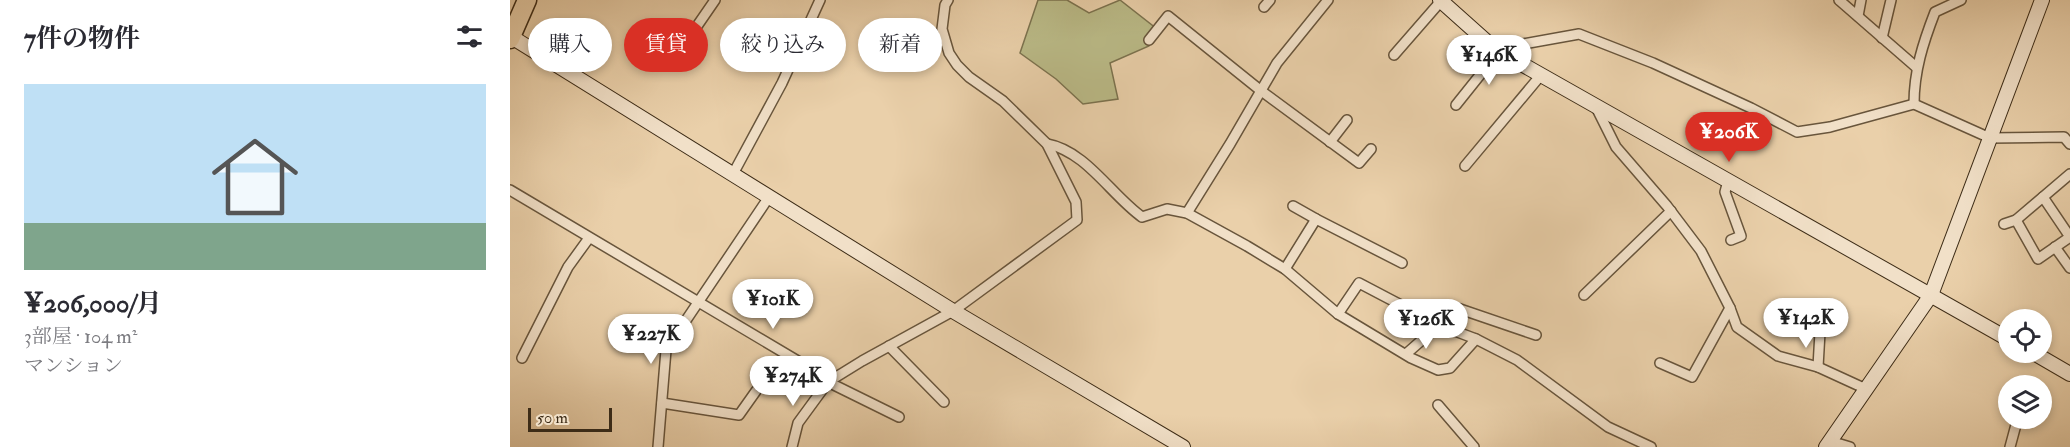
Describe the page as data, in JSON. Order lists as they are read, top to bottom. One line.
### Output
{"scale_bar":"50 m","page":{"heading":"7件の物件","chip":["購入","賃貸","絞り込み","新着"],"price":["¥146K","¥206K","¥101K","¥142K","¥126K","¥227K","¥274K"],"list":[{"name":"¥206,000/月","note":"3部屋 · 104 m² · マンション"}],"scale":"50 m"}}
